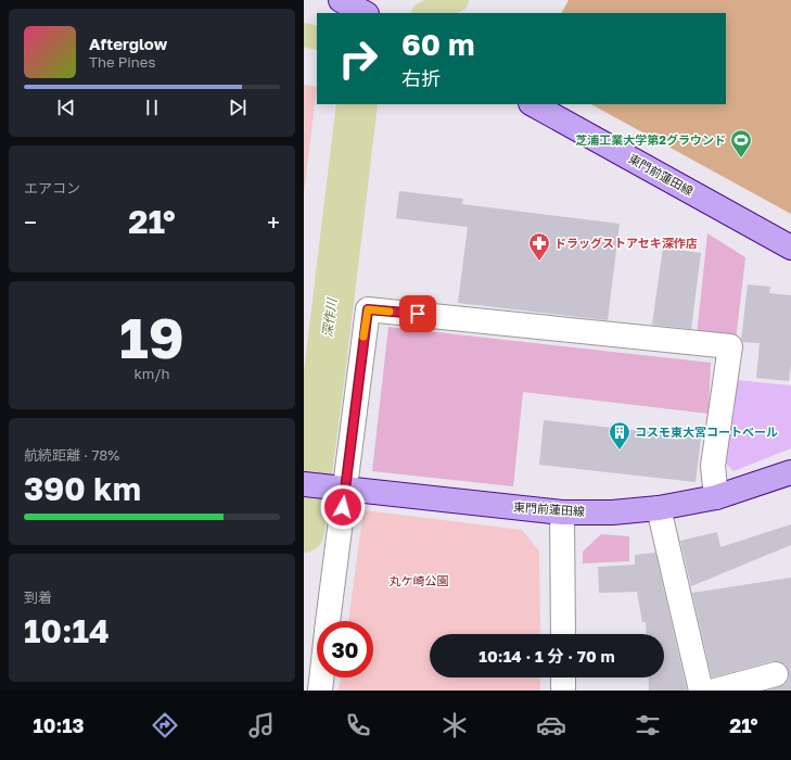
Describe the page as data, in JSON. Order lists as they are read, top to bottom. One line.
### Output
{"streets":{"main road":["東門前蓮田線"]},"water":["深作川"],"parks":["丸ケ崎公園"],"places":{"sports":["芝浦工業大学第2グラウンド"],"pharmacy":["ドラッグストアセキ深作店"],"building":["コスモ東大宮コートベール"]},"page":{"turn":["60 m","右折"],"song":["Afterglow","The Pines"],"tile":["エアコン",["19","km/h"],["航続距離 · 78%","390 km"],["到着","10:14"]],"heat":["−","21°","+"],"limit":"30","trip":"10:14 · 1 分 · 70 m","tabs":["10:13","21°"]}}
